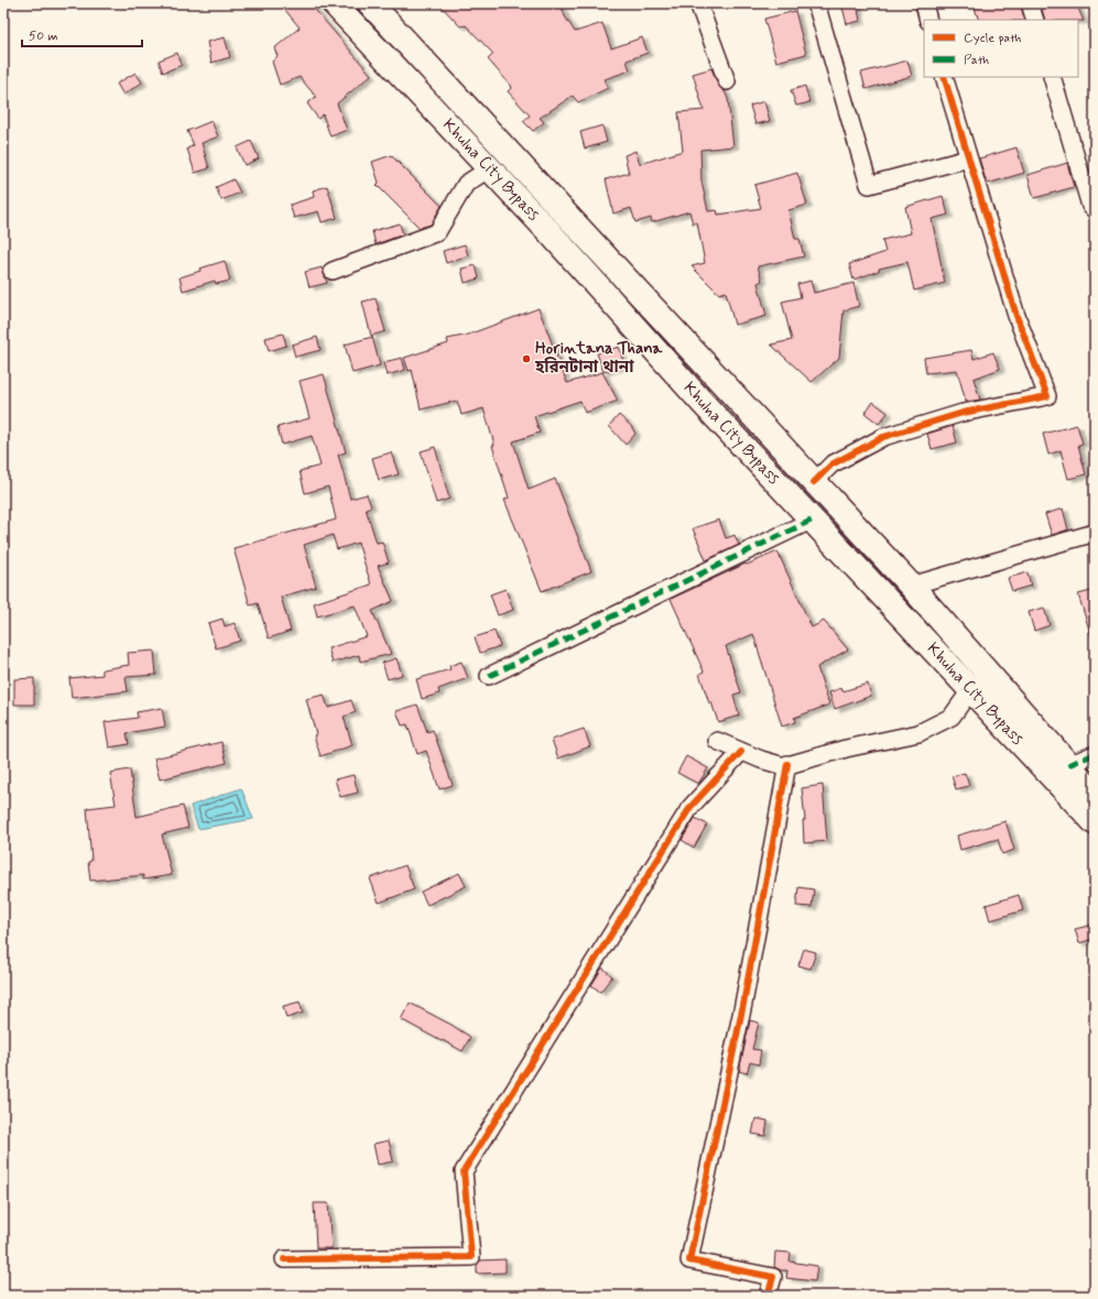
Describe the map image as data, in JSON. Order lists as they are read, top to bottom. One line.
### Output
{"streets":{"highway":["Khulna City Bypass"]},"places":["Horintana Thana হরিনটানা থানা"],"legend":["Cycle path","Path"],"scale_bar":"50 m"}
